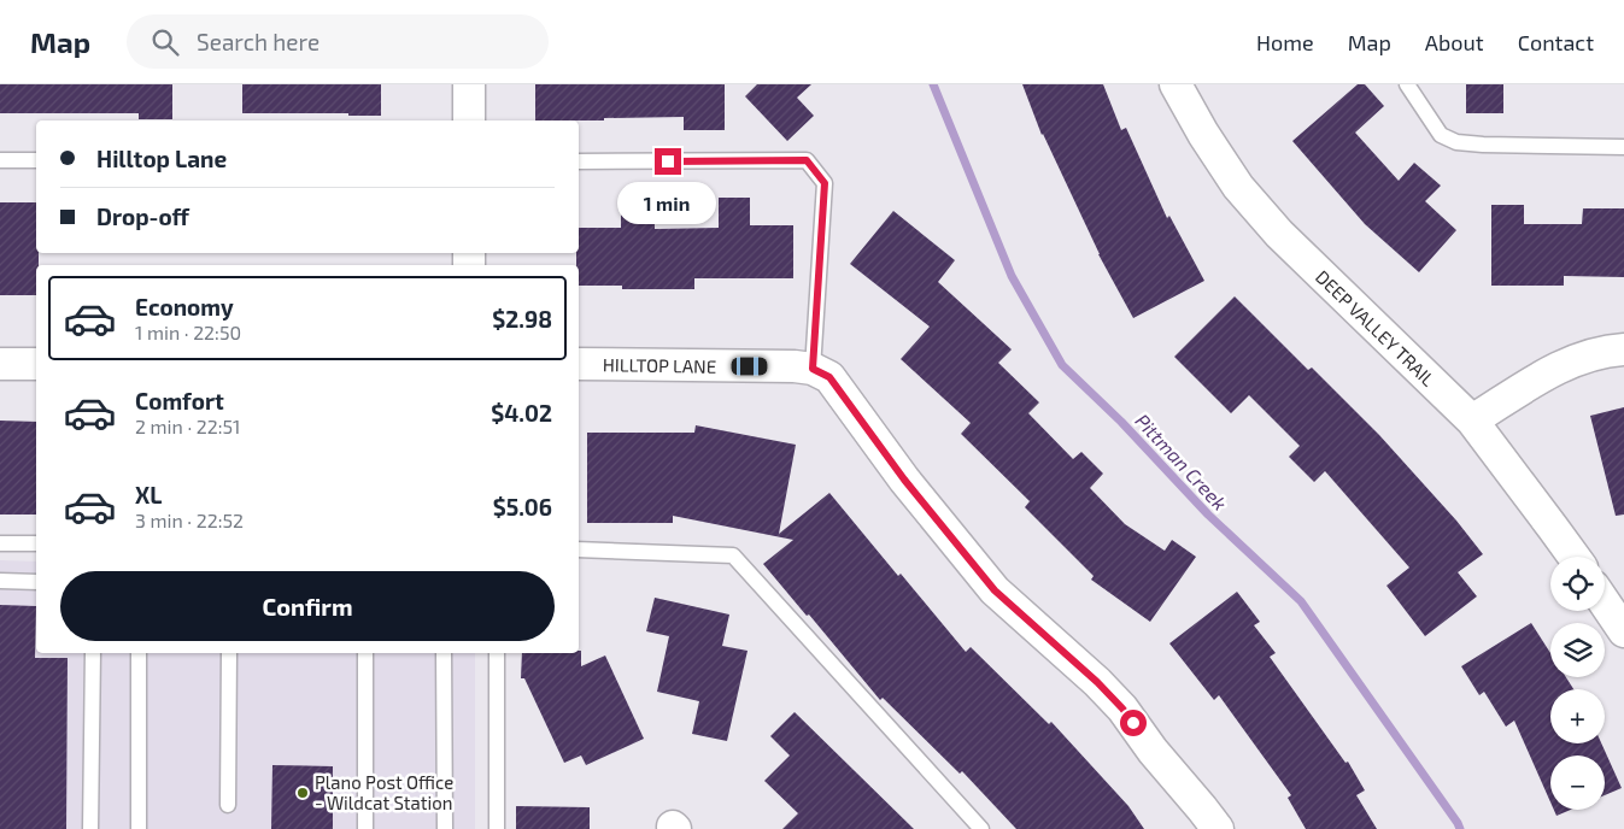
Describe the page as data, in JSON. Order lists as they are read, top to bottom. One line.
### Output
{"streets":{"street":["DEEP VALLEY TRAIL","HILLTOP LANE"]},"water":["Pittman Creek"],"places":["Plano Post Office - Wildcat Station"],"page":{"header":"Map","search":"Search here","nav":["Home","Map","About","Contact"],"banner":["Hilltop Lane","Drop-off"],"bubble":"1 min","list":[{"name":"Economy","note":"1 min · 22:50","value":"$2.98"},{"name":"Comfort","note":"2 min · 22:51","value":"$4.02"},{"name":"XL","note":"3 min · 22:52","value":"$5.06"}],"map_buttons":["+","−"],"buttons":"Confirm"}}
